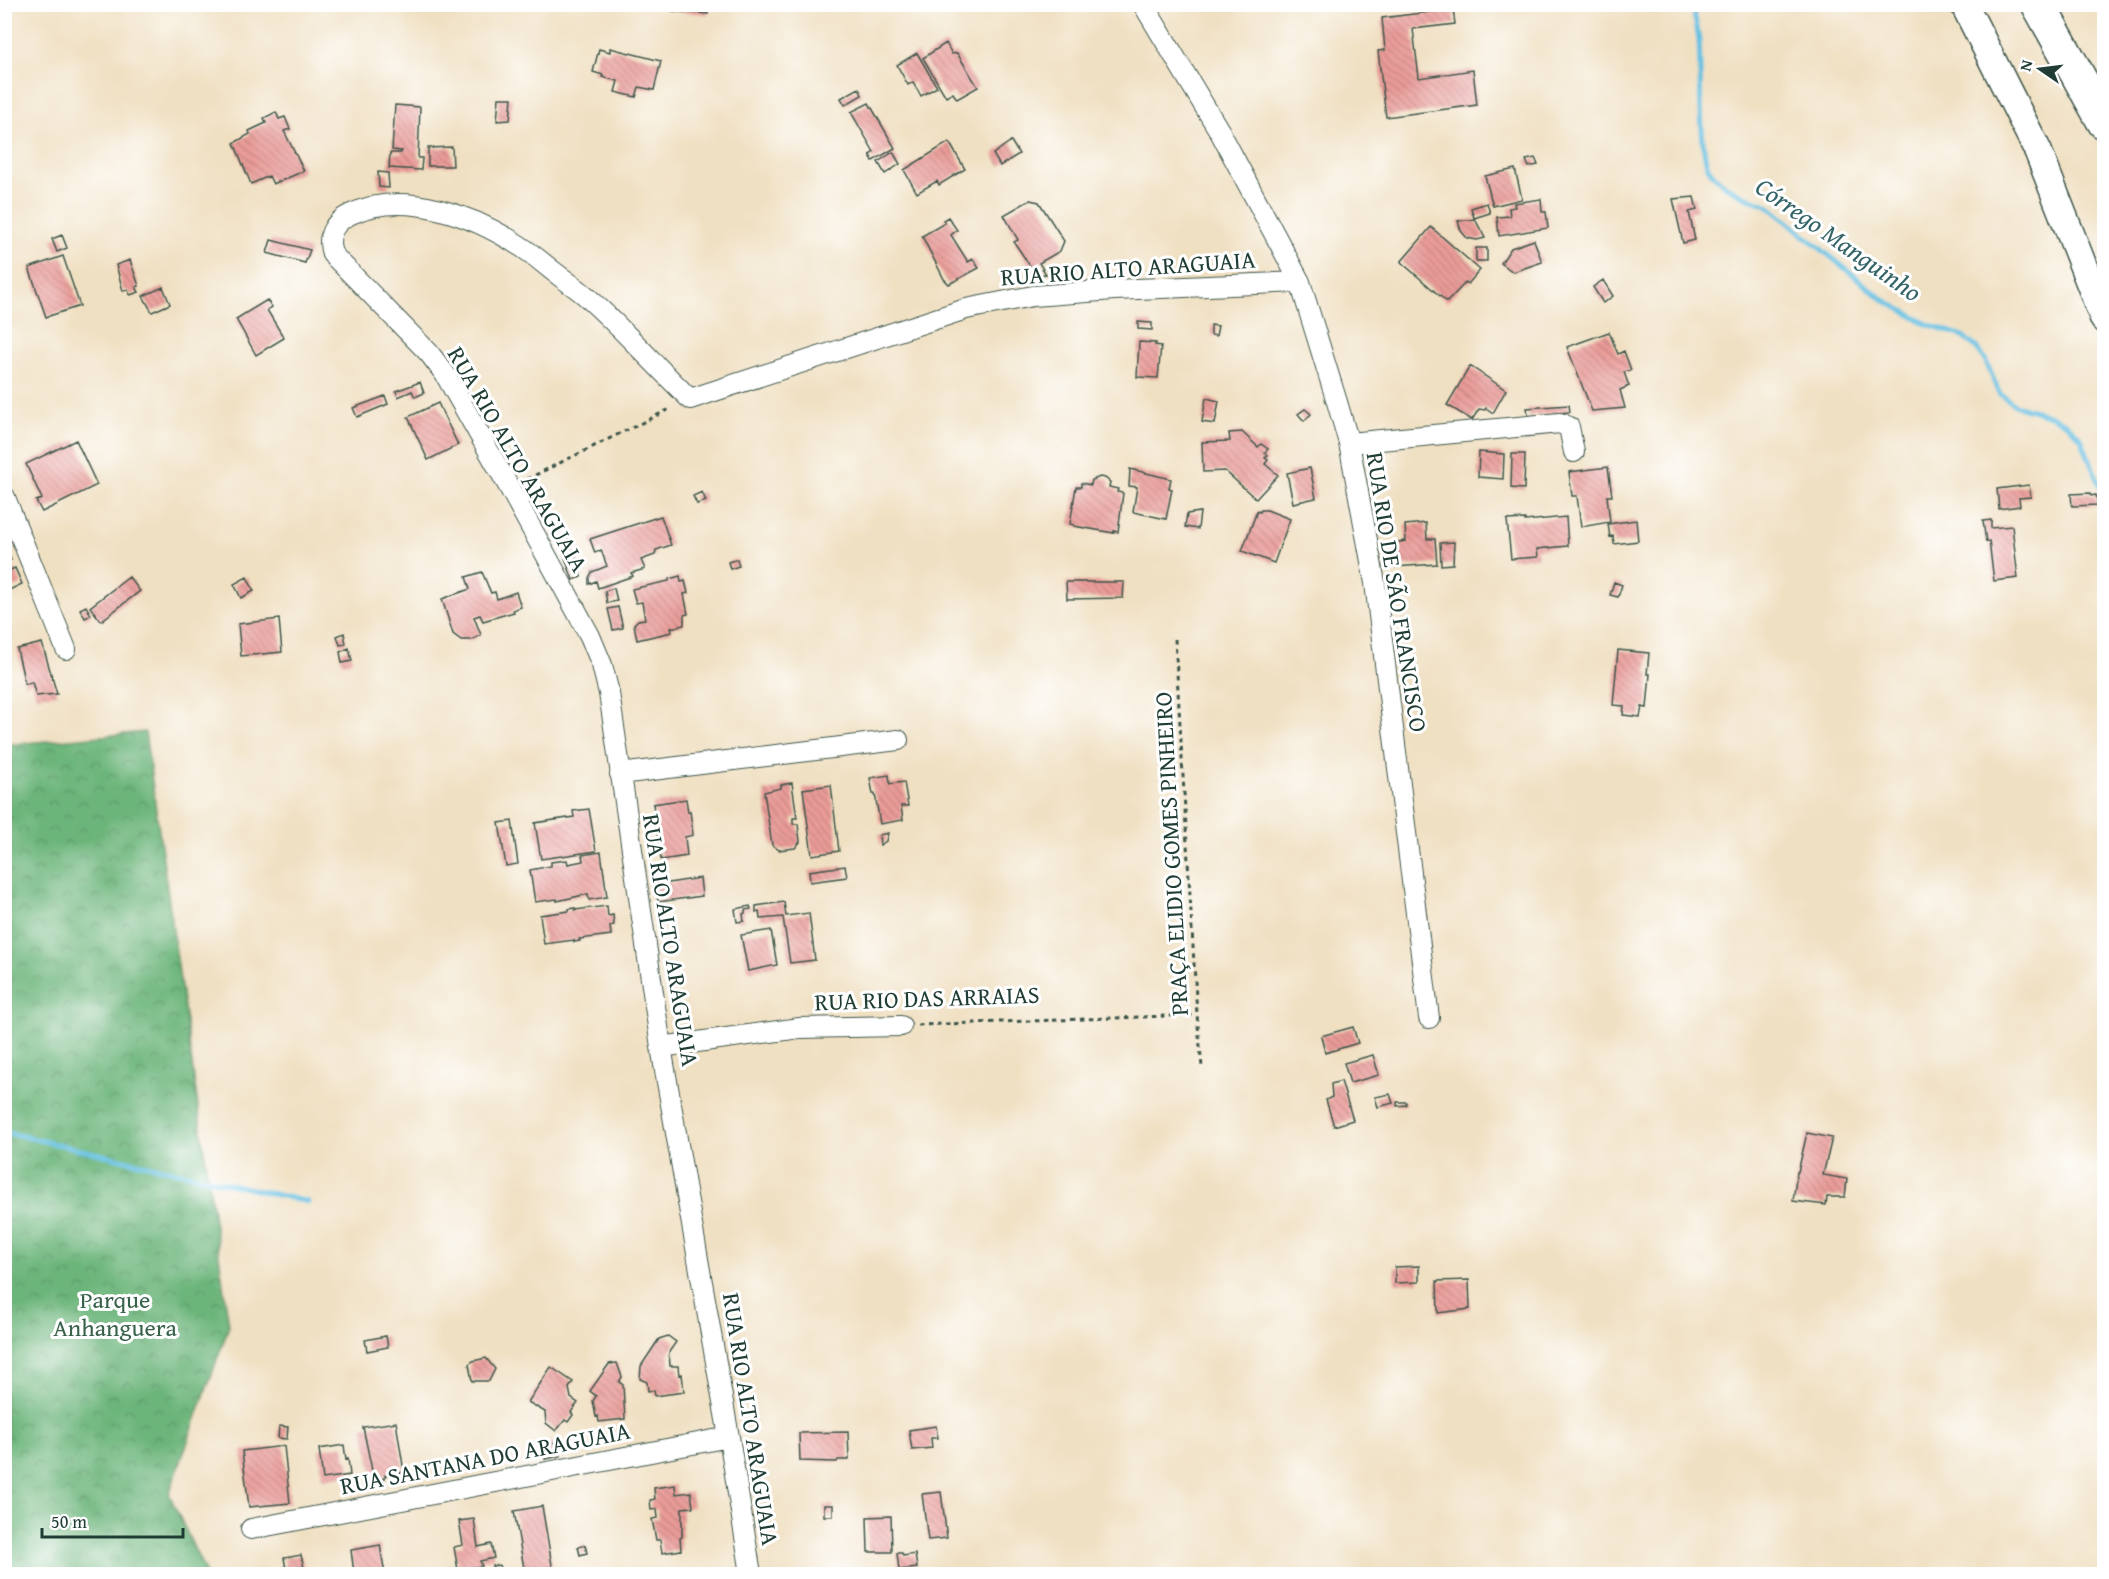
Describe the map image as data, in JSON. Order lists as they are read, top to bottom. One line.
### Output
{"streets":{"street":["RUA RIO ALTO ARAGUAIA","RUA RIO DE SÃO FRANCISCO","RUA RIO DAS ARRAIAS","RUA SANTANA DO ARAGUAIA"],"path":["PRAÇA ELIDIO GOMES PINHEIRO"]},"crossings":[["RUA RIO ALTO ARAGUAIA","RUA RIO DE SÃO FRANCISCO"],["RUA RIO ALTO ARAGUAIA","RUA RIO DAS ARRAIAS"],["RUA RIO ALTO ARAGUAIA","RUA SANTANA DO ARAGUAIA"],["PRAÇA ELIDIO GOMES PINHEIRO","RUA RIO DAS ARRAIAS"]],"water":["Córrego Manguinho"],"parks":["Parque Anhanguera"],"scale_bar":"50 m","north":"left"}
